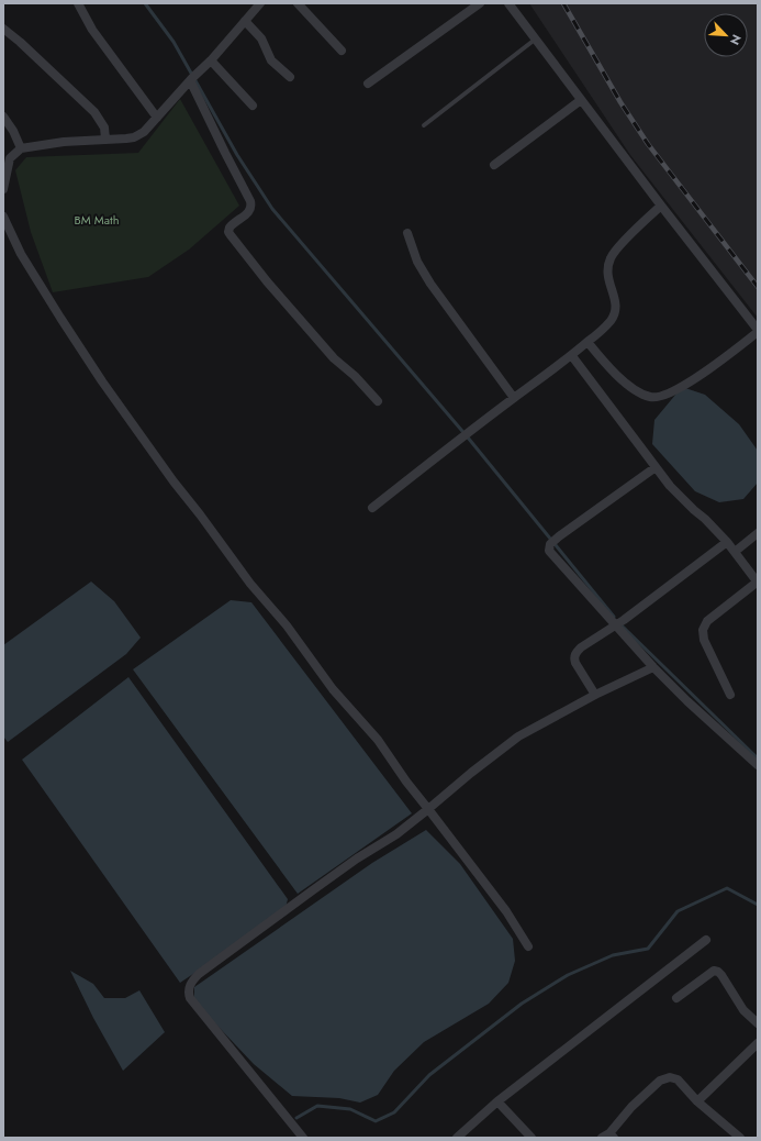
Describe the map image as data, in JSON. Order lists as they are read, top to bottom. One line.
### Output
{"parks":["BM Math"],"north":"bottom right"}
